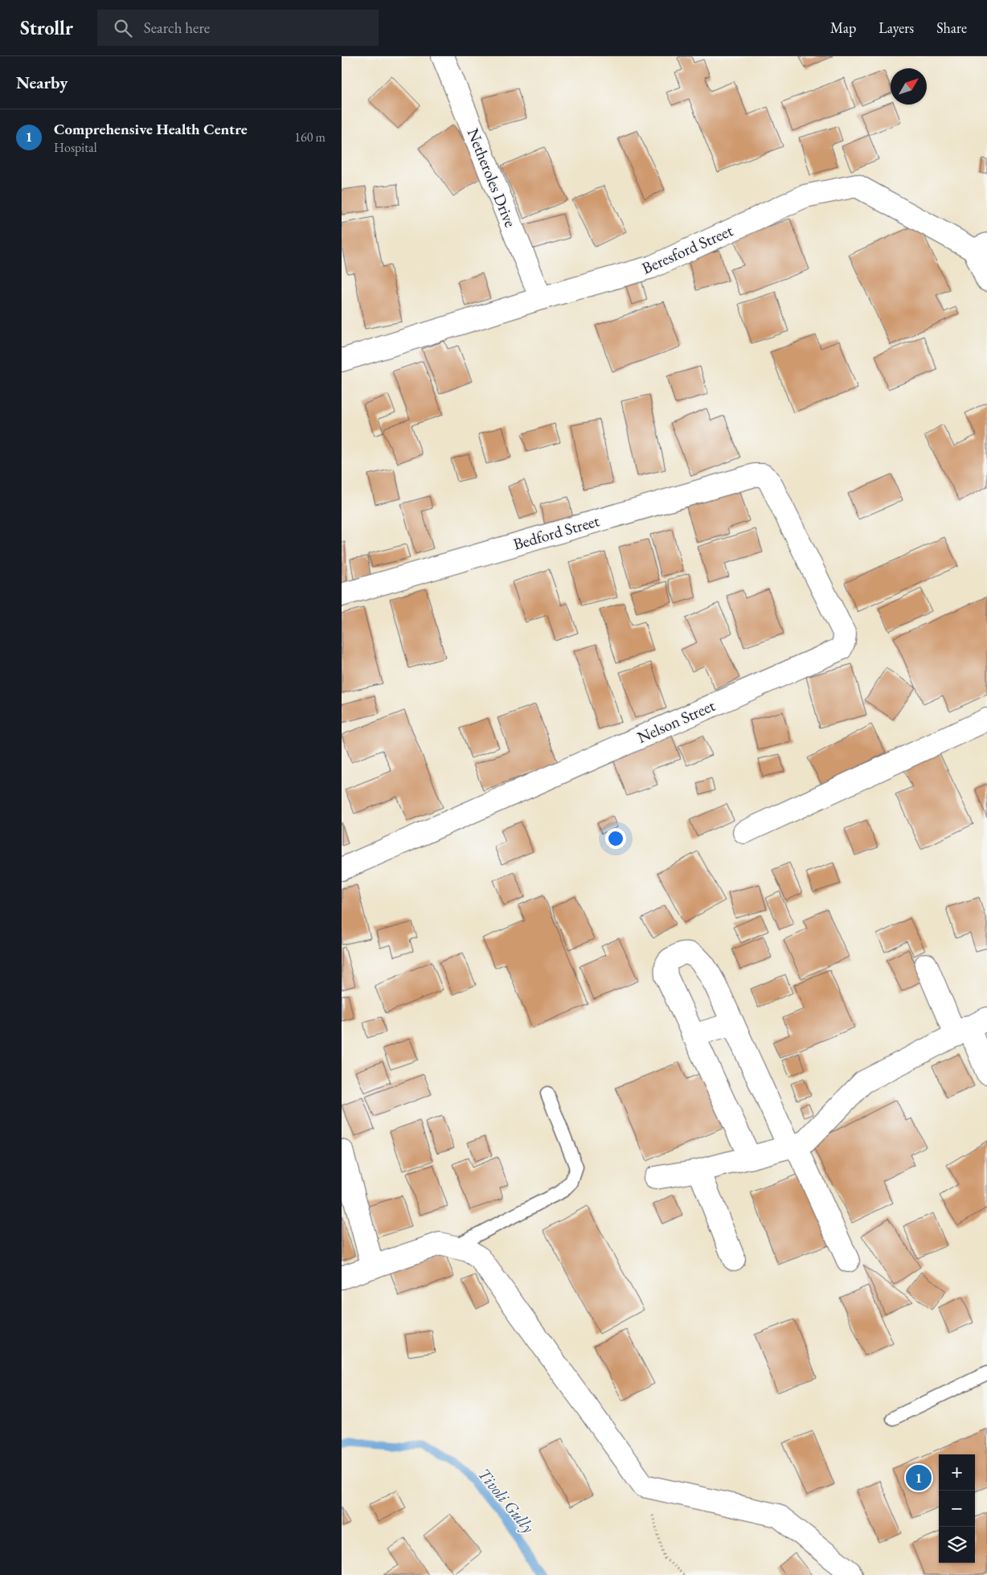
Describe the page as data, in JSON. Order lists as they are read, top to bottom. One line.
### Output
{"streets":{"street":["Netheroles Drive","Beresford Street","Bedford Street","Nelson Street"]},"crossings":[["Netheroles Drive","Beresford Street"],["Bedford Street","Nelson Street"]],"water":["Tivoli Gully"],"north":"top right","page":{"header":"Strollr","search":"Search here","nav":["Map","Layers","Share"],"heading":"Nearby","list":[{"mark":"1","name":"Comprehensive Health Centre","note":"Hospital","value":"160 m"}],"map_buttons":["+","−"],"pins":"1"}}
